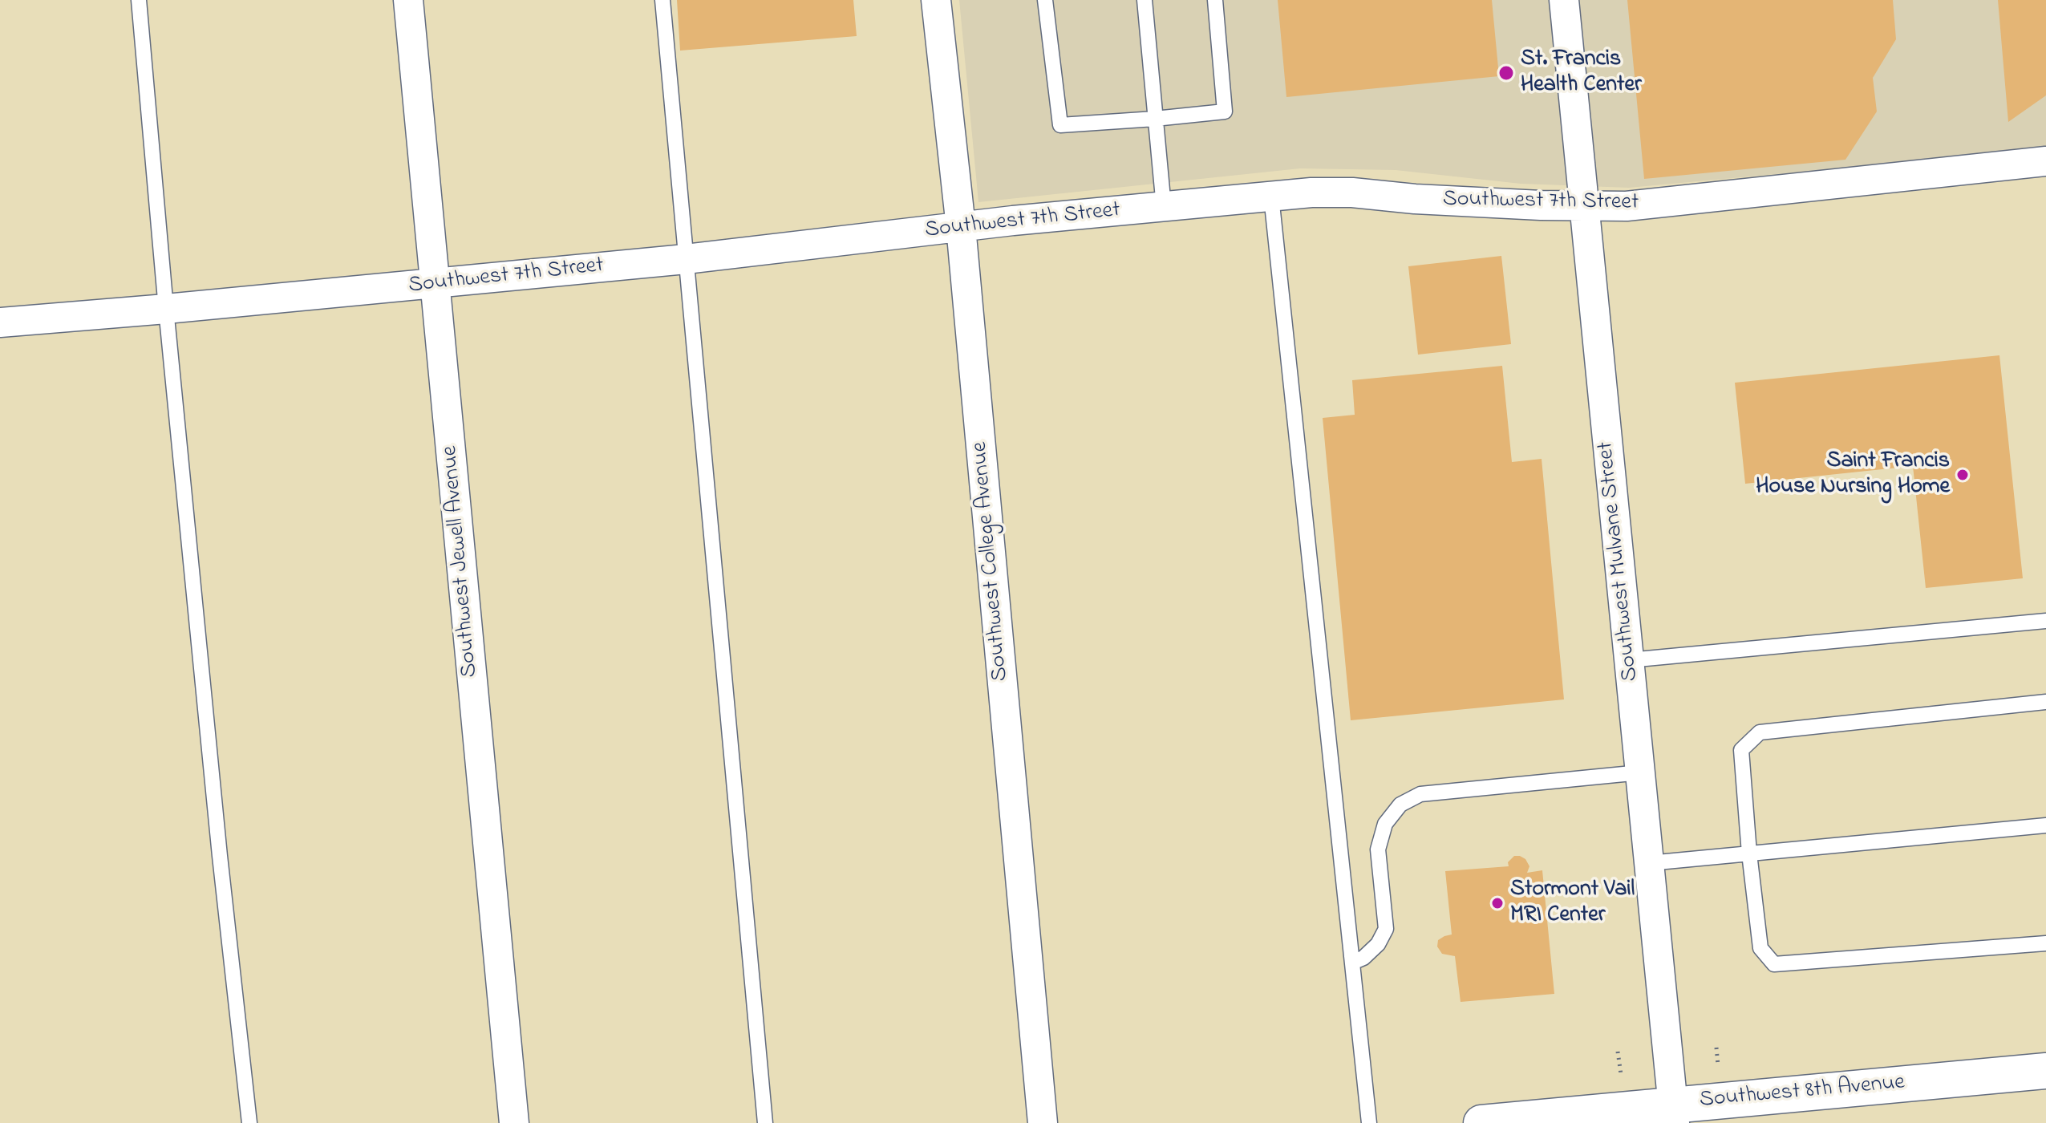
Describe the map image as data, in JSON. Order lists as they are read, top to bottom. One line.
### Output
{"streets":{"street":["Southwest 7th Street","Southwest Jewell Avenue","Southwest College Avenue","Southwest Mulvane Street","Southwest 8th Avenue"]},"crossings":[["Southwest 7th Street","Southwest Jewell Avenue"],["Southwest 7th Street","Southwest College Avenue"],["Southwest 7th Street","Southwest Mulvane Street"],["Southwest Mulvane Street","Southwest 8th Avenue"]],"places":["St. Francis Health Center","Saint Francis House Nursing Home","Stormont Vail MRI Center"]}
